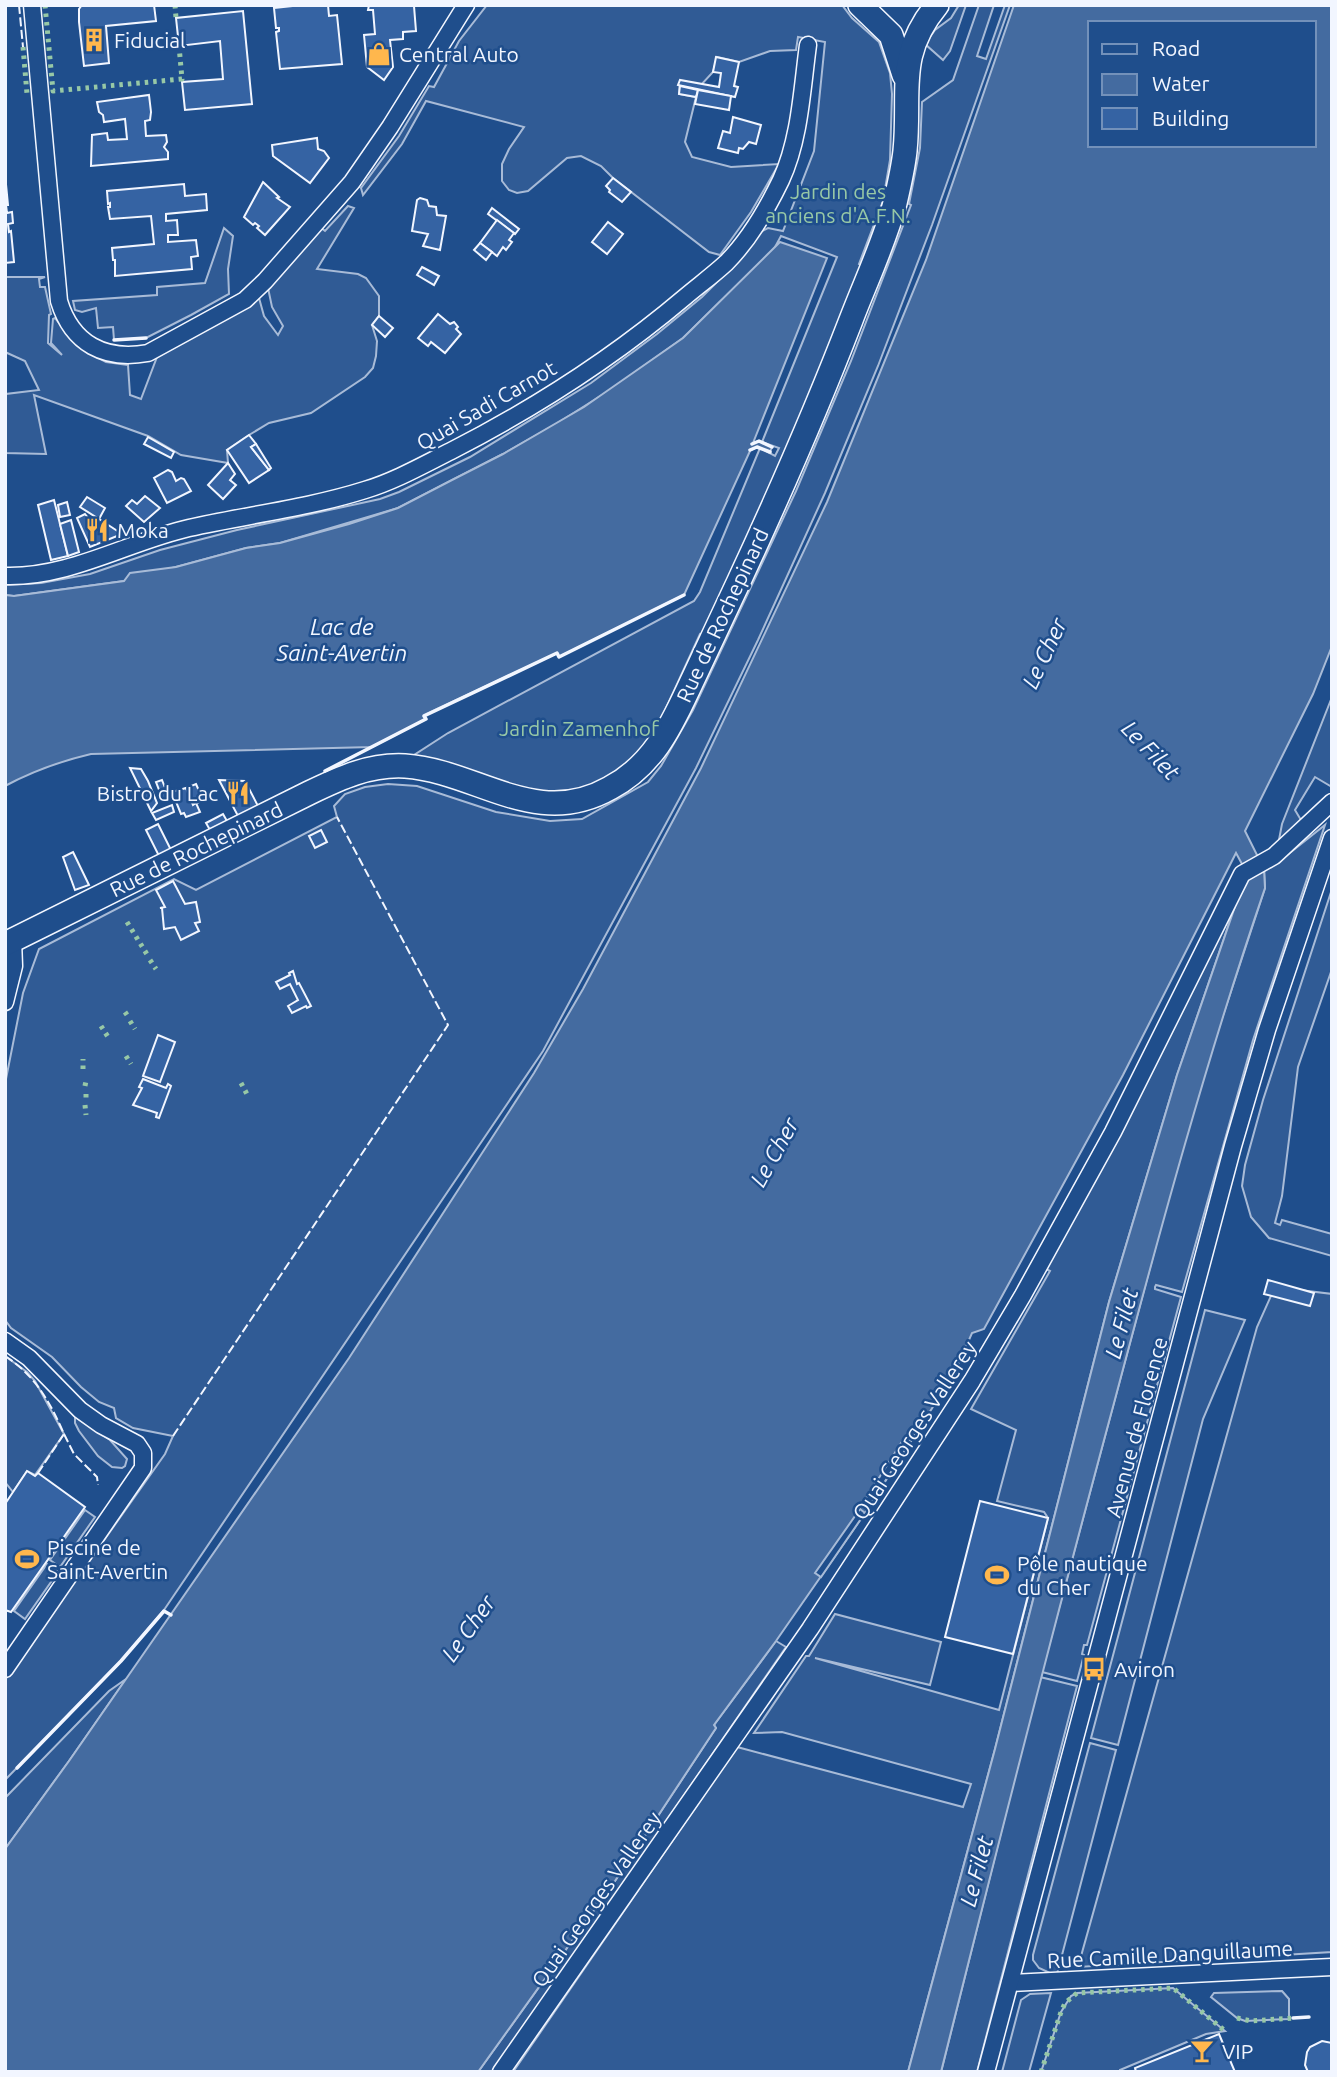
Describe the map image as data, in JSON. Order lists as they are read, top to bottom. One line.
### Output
{"streets":{"street":["Quai Sadi Carnot","Rue de Rochepinard","Avenue de Florence","Quai Georges Vallerey","Rue Camille Danguillaume"]},"crossings":[["Avenue de Florence","Rue Camille Danguillaume"]],"water":["Lac de Saint-Avertin","Le Cher","Le Filet"],"parks":["Jardin des anciens d'A.F.N.","Jardin Zamenhof"],"places":{"building":["Fiducial"],"shop":["Central Auto"],"restaurant":["Moka","Bistro du Lac"],"sports":["Piscine de Saint-Avertin","Pôle nautique du Cher"],"bus stop":["Aviron"],"bar":["VIP"]},"legend":["Road","Water","Building"]}
